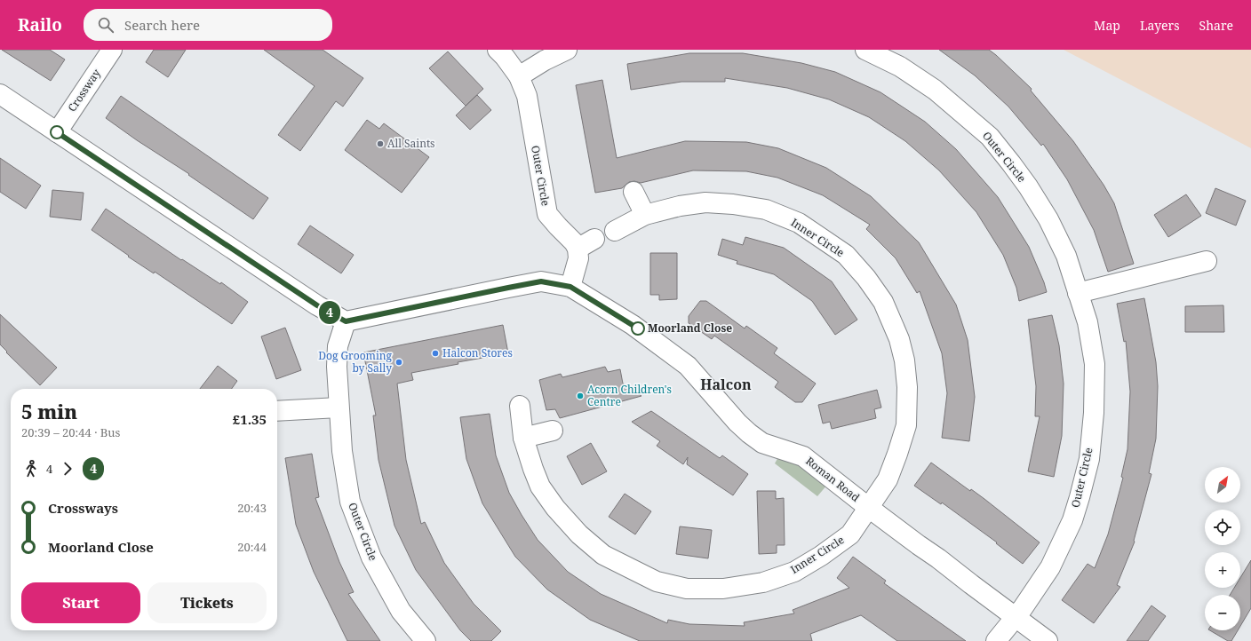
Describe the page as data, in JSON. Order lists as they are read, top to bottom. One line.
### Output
{"streets":{"street":["Crossway","Outer Circle","Inner Circle","Roman Road"]},"crossings":[["Outer Circle","Roman Road"],["Inner Circle","Roman Road"]],"districts":["Halcon"],"places":["All Saints","Moorland Close","Halcon Stores","Dog Grooming by Sally","Acorn Children's Centre"],"lines":["bus line 4"],"north":"top right","page":{"header":"Railo","search":"Search here","nav":["Map","Layers","Share"],"on_map":"4","heading":["5 min","20:39 – 20:44 · Bus","£1.35"],"legs":["4","4"],"map_buttons":["+","−"],"list":[{"name":"Crossways","value":"20:43"},{"name":"Moorland Close","value":"20:44"}],"buttons":["Start","Tickets"]}}
